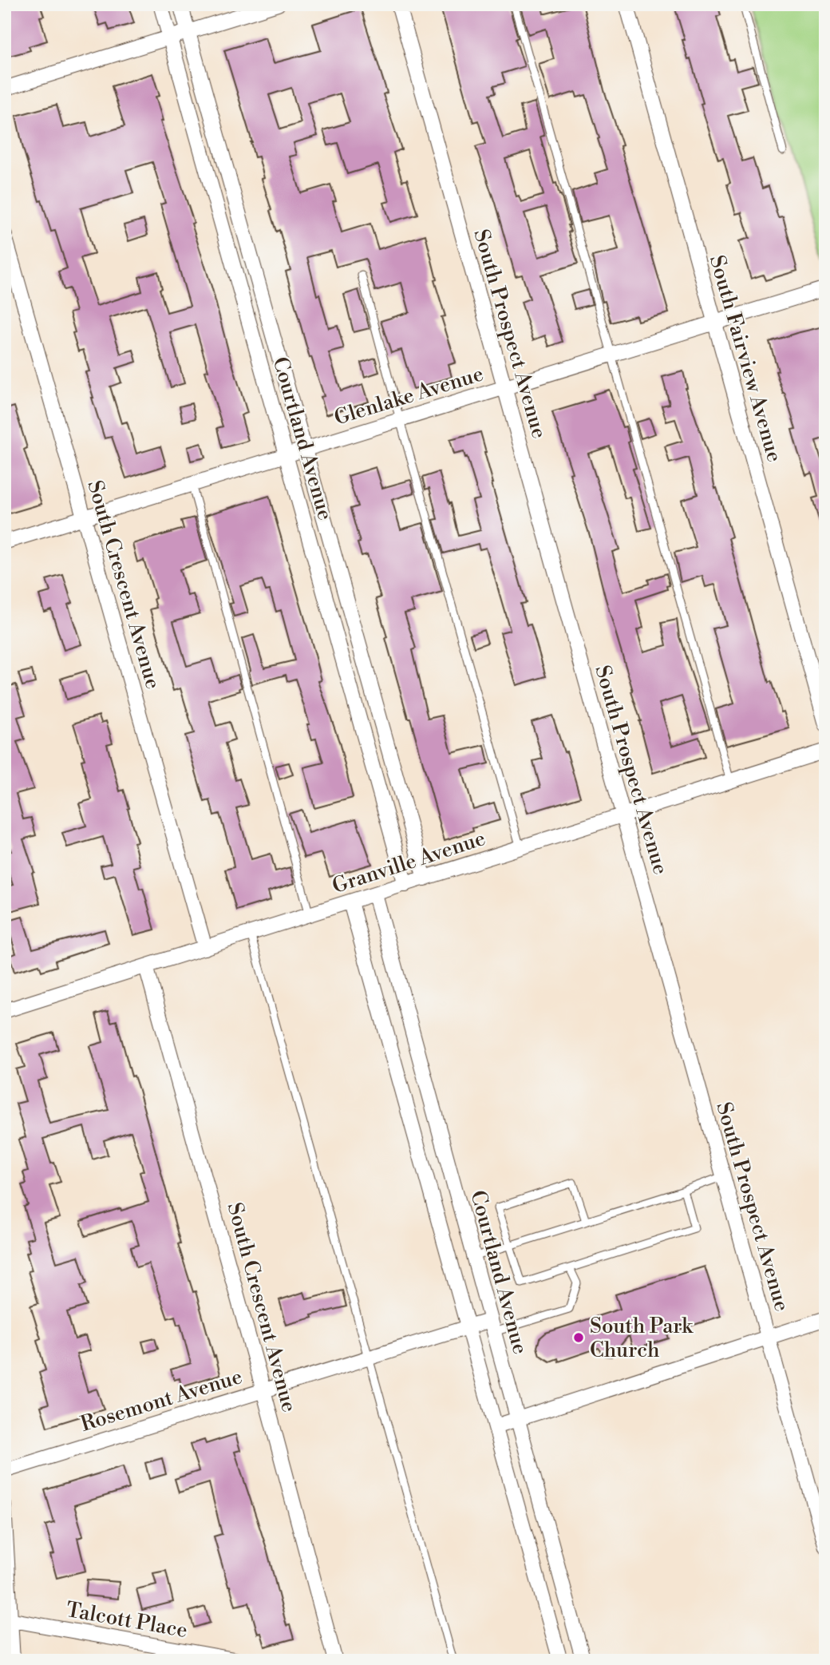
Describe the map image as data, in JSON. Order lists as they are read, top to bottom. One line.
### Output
{"streets":{"street":["South Prospect Avenue","South Fairview Avenue","Glenlake Avenue","Courtland Avenue","South Crescent Avenue","Granville Avenue","Rosemont Avenue","Talcott Place"]},"crossings":[["South Prospect Avenue","Glenlake Avenue"],["South Prospect Avenue","Granville Avenue"],["South Fairview Avenue","Glenlake Avenue"],["Glenlake Avenue","Courtland Avenue"],["Glenlake Avenue","South Crescent Avenue"],["Courtland Avenue","Granville Avenue"],["Courtland Avenue","Rosemont Avenue"],["South Crescent Avenue","Granville Avenue"],["South Crescent Avenue","Rosemont Avenue"]],"places":["South Park Church"]}
